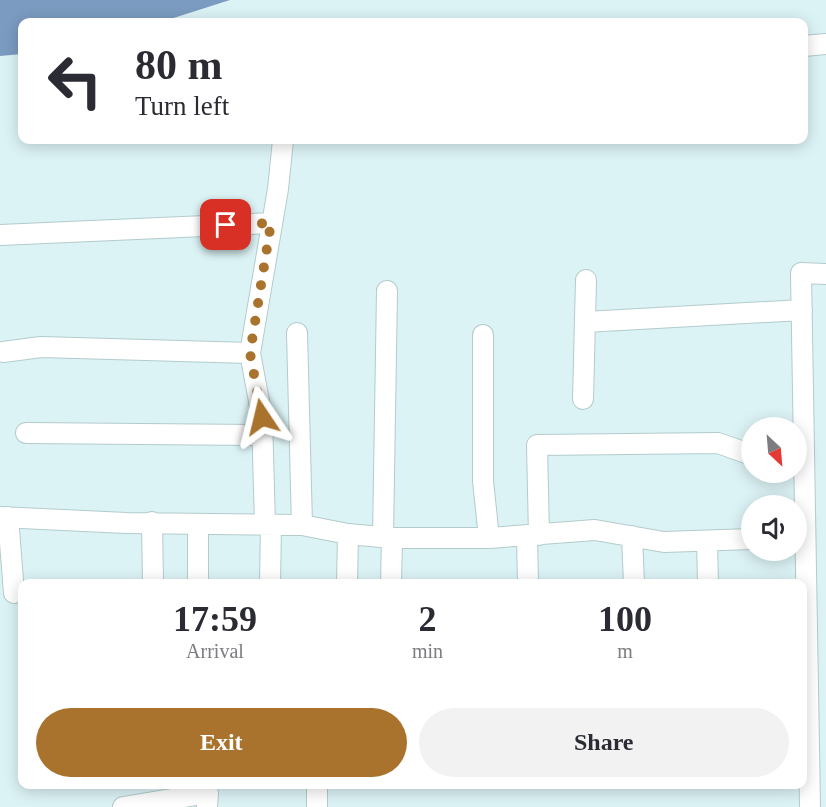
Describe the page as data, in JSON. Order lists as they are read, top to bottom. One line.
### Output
{"north":"bottom right","page":{"turn":["80 m","Turn left"],"eta":["17:59","Arrival","2","min","100","m"],"buttons":["Exit","Share"]}}
